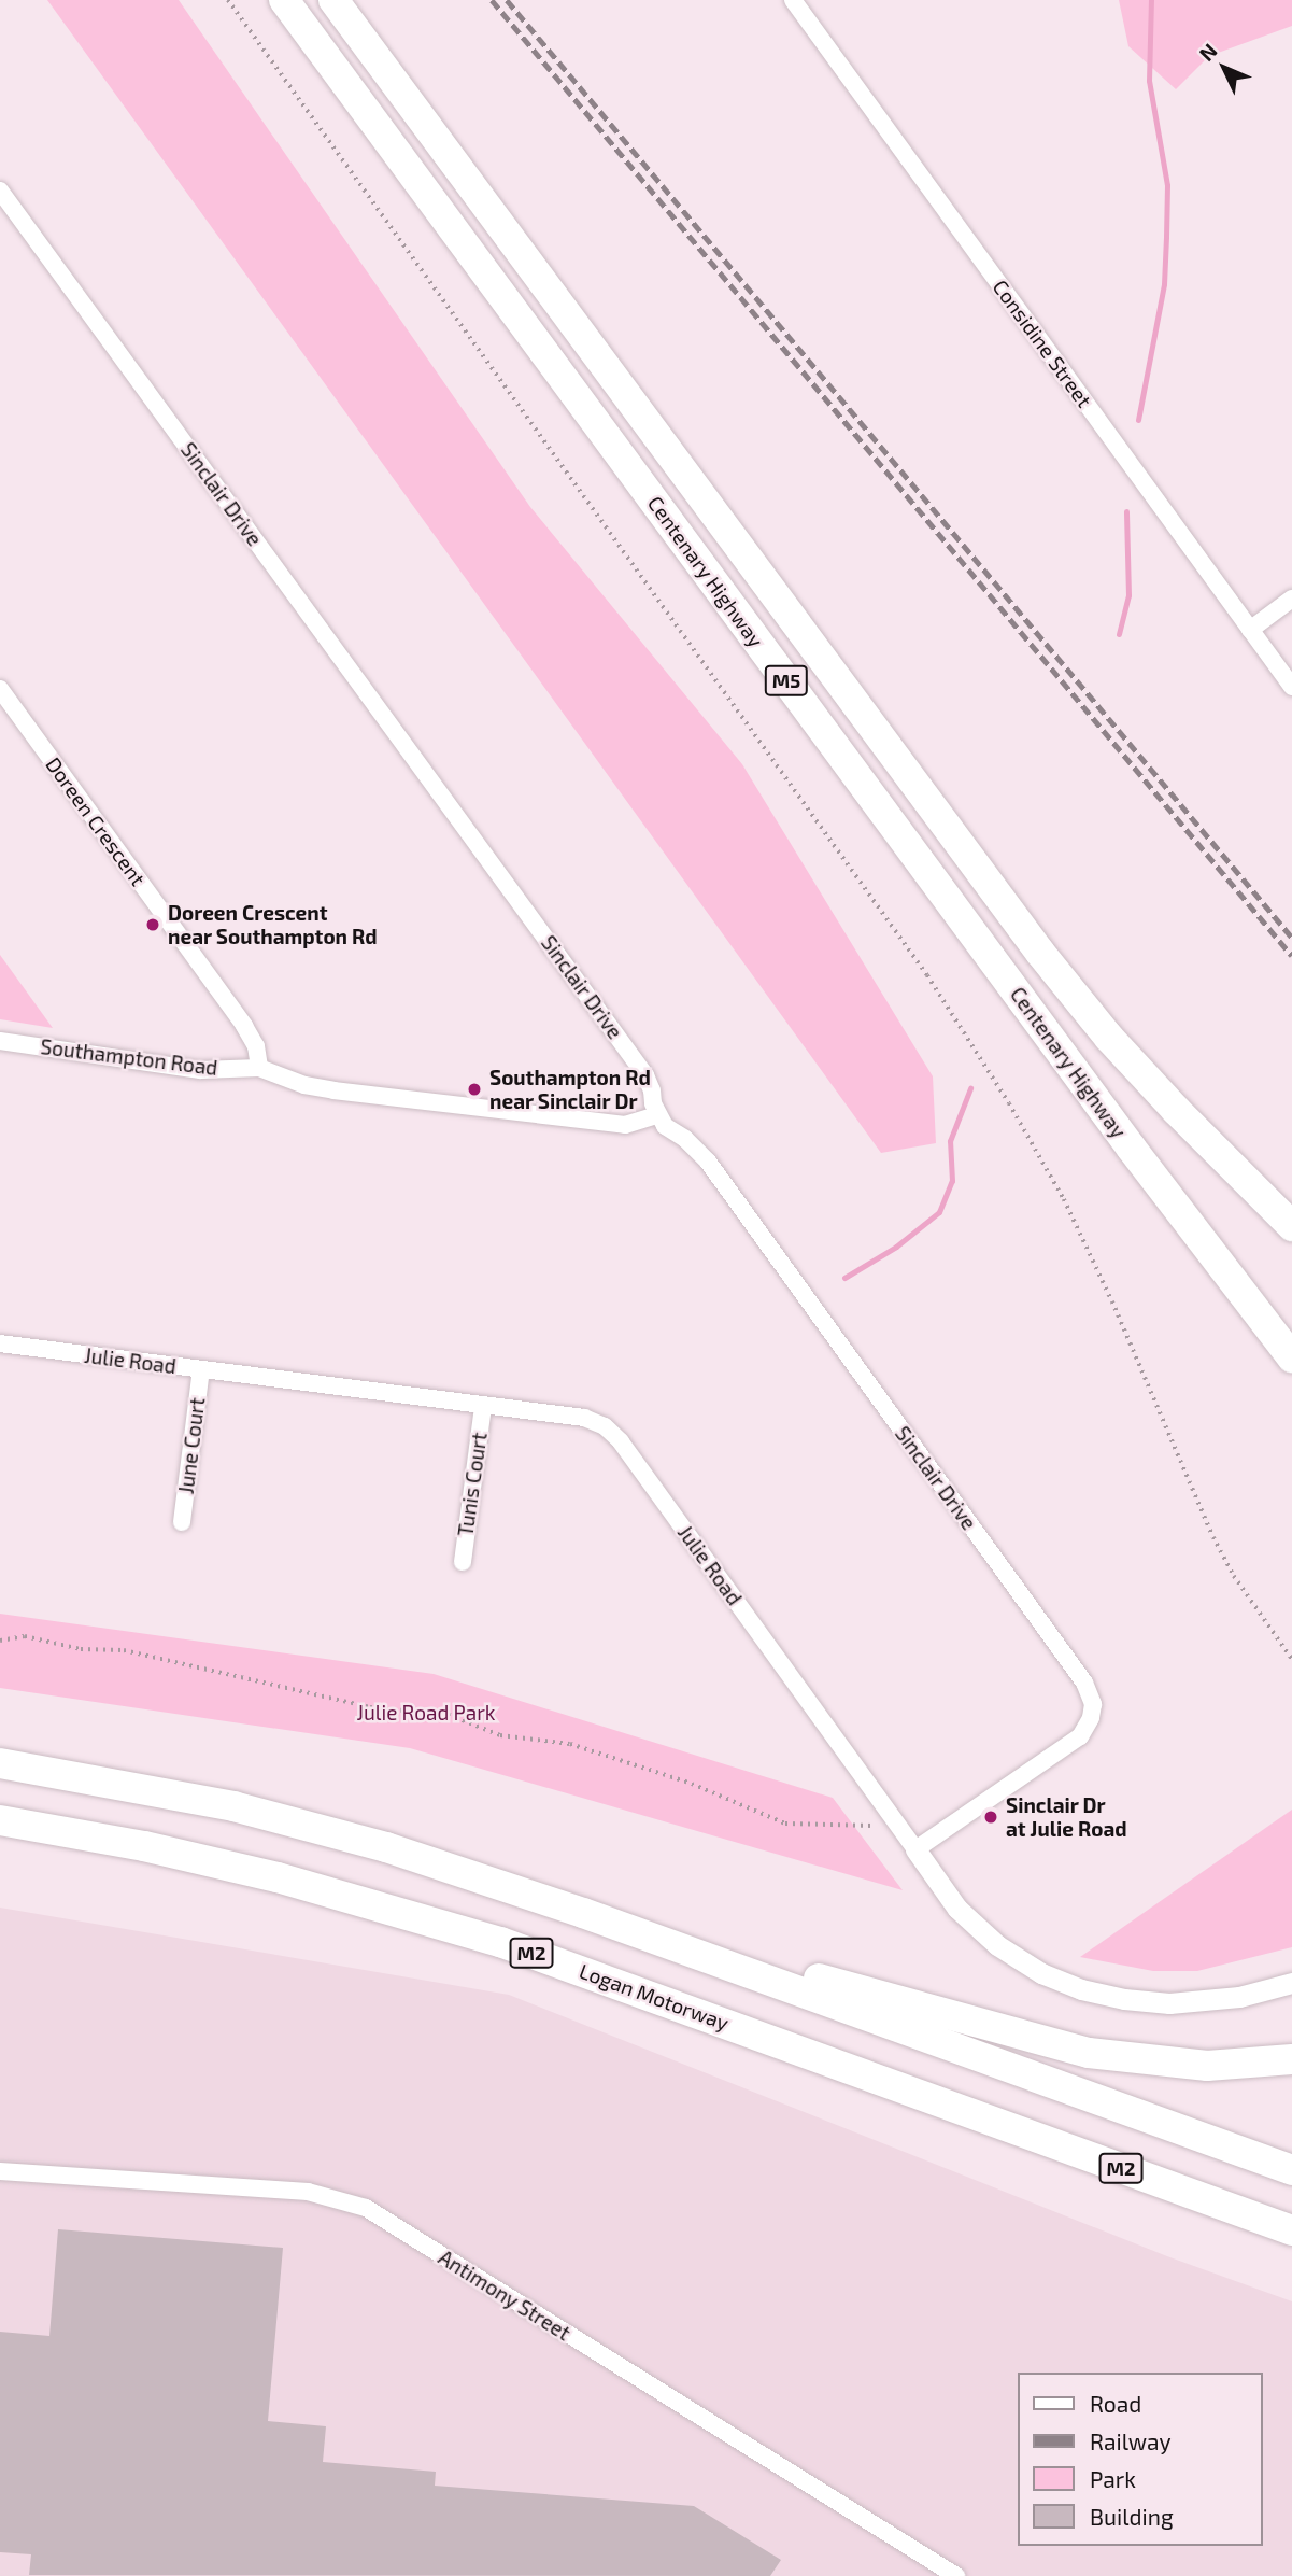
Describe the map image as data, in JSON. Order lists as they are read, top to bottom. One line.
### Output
{"streets":{"highway":["Centenary Highway","M5","M2","Logan Motorway"],"street":["Considine Street","Sinclair Drive","Doreen Crescent","Southampton Road","Julie Road","June Court","Tunis Court","Antimony Street"]},"crossings":[["Sinclair Drive","Southampton Road"],["Sinclair Drive","Julie Road"],["Doreen Crescent","Southampton Road"],["Julie Road","June Court"],["Julie Road","Tunis Court"]],"parks":["Julie Road Park"],"places":["Doreen Crescent near Southampton Rd","Southampton Rd near Sinclair Dr","Sinclair Dr at Julie Road"],"legend":["Road","Railway","Park","Building"],"north":"top left"}
